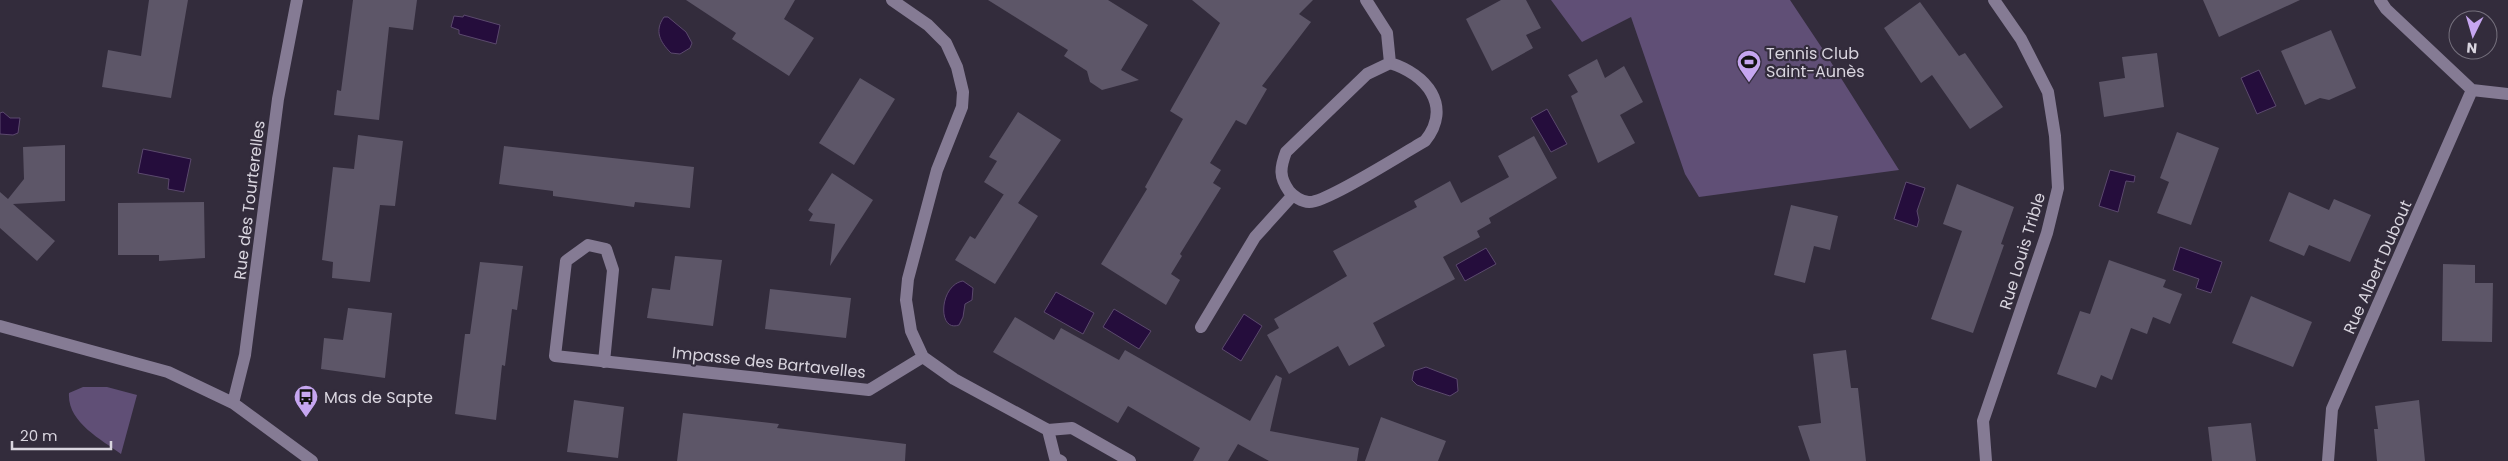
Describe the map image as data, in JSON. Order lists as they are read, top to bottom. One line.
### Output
{"streets":{"street":["Rue des Tourterelles","Rue Louis Trible","Rue Albert Dubout","Impasse des Bartavelles"]},"places":{"sports":["Tennis Club Saint-Aunès"],"bus stop":["Mas de Sapte"]},"scale_bar":"20 m","north":"bottom"}
